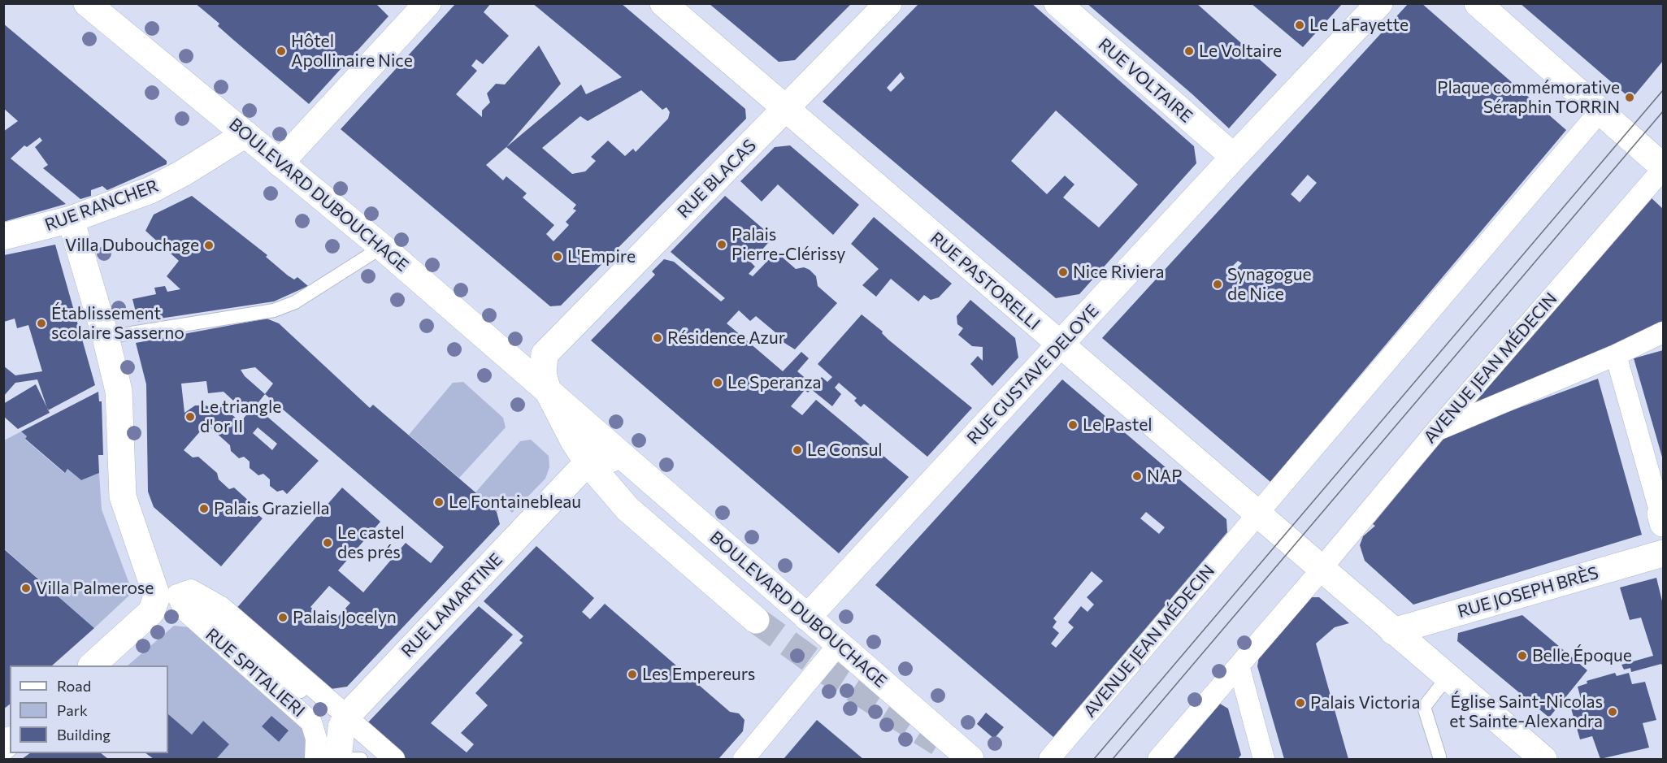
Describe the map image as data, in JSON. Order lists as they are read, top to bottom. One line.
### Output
{"streets":{"street":["RUE VOLTAIRE","RUE BLACAS","BOULEVARD DUBOUCHAGE","RUE RANCHER","RUE PASTORELLI","AVENUE JEAN MÉDECIN","RUE GUSTAVE DELOYE","RUE JOSEPH BRÈS","RUE LAMARTINE","RUE SPITALIERI"]},"crossings":[["RUE VOLTAIRE","RUE GUSTAVE DELOYE"],["RUE BLACAS","BOULEVARD DUBOUCHAGE"],["RUE BLACAS","RUE PASTORELLI"],["BOULEVARD DUBOUCHAGE","RUE RANCHER"],["BOULEVARD DUBOUCHAGE","RUE GUSTAVE DELOYE"],["BOULEVARD DUBOUCHAGE","RUE LAMARTINE"],["RUE PASTORELLI","AVENUE JEAN MÉDECIN"],["RUE PASTORELLI","RUE GUSTAVE DELOYE"],["RUE PASTORELLI","RUE JOSEPH BRÈS"]],"places":["Le LaFayette","Hôtel Apollinaire Nice","Le Voltaire","Plaque commémorative Séraphin TORRIN","Palais Pierre-Clérissy","Villa Dubouchage","L'Empire","Nice Riviera","Synagogue de Nice","Établissement scolaire Sasserno","Résidence Azur","Le Speranza","Le triangle d'or II","Le Pastel","Le Consul","NAP","Le Fontainebleau","Palais Graziella","Le castel des prés","Villa Palmerose","Palais Jocelyn","Belle Époque","Les Empereurs","Palais Victoria","Église Saint-Nicolas et Sainte-Alexandra"],"legend":["Road","Park","Building"]}
